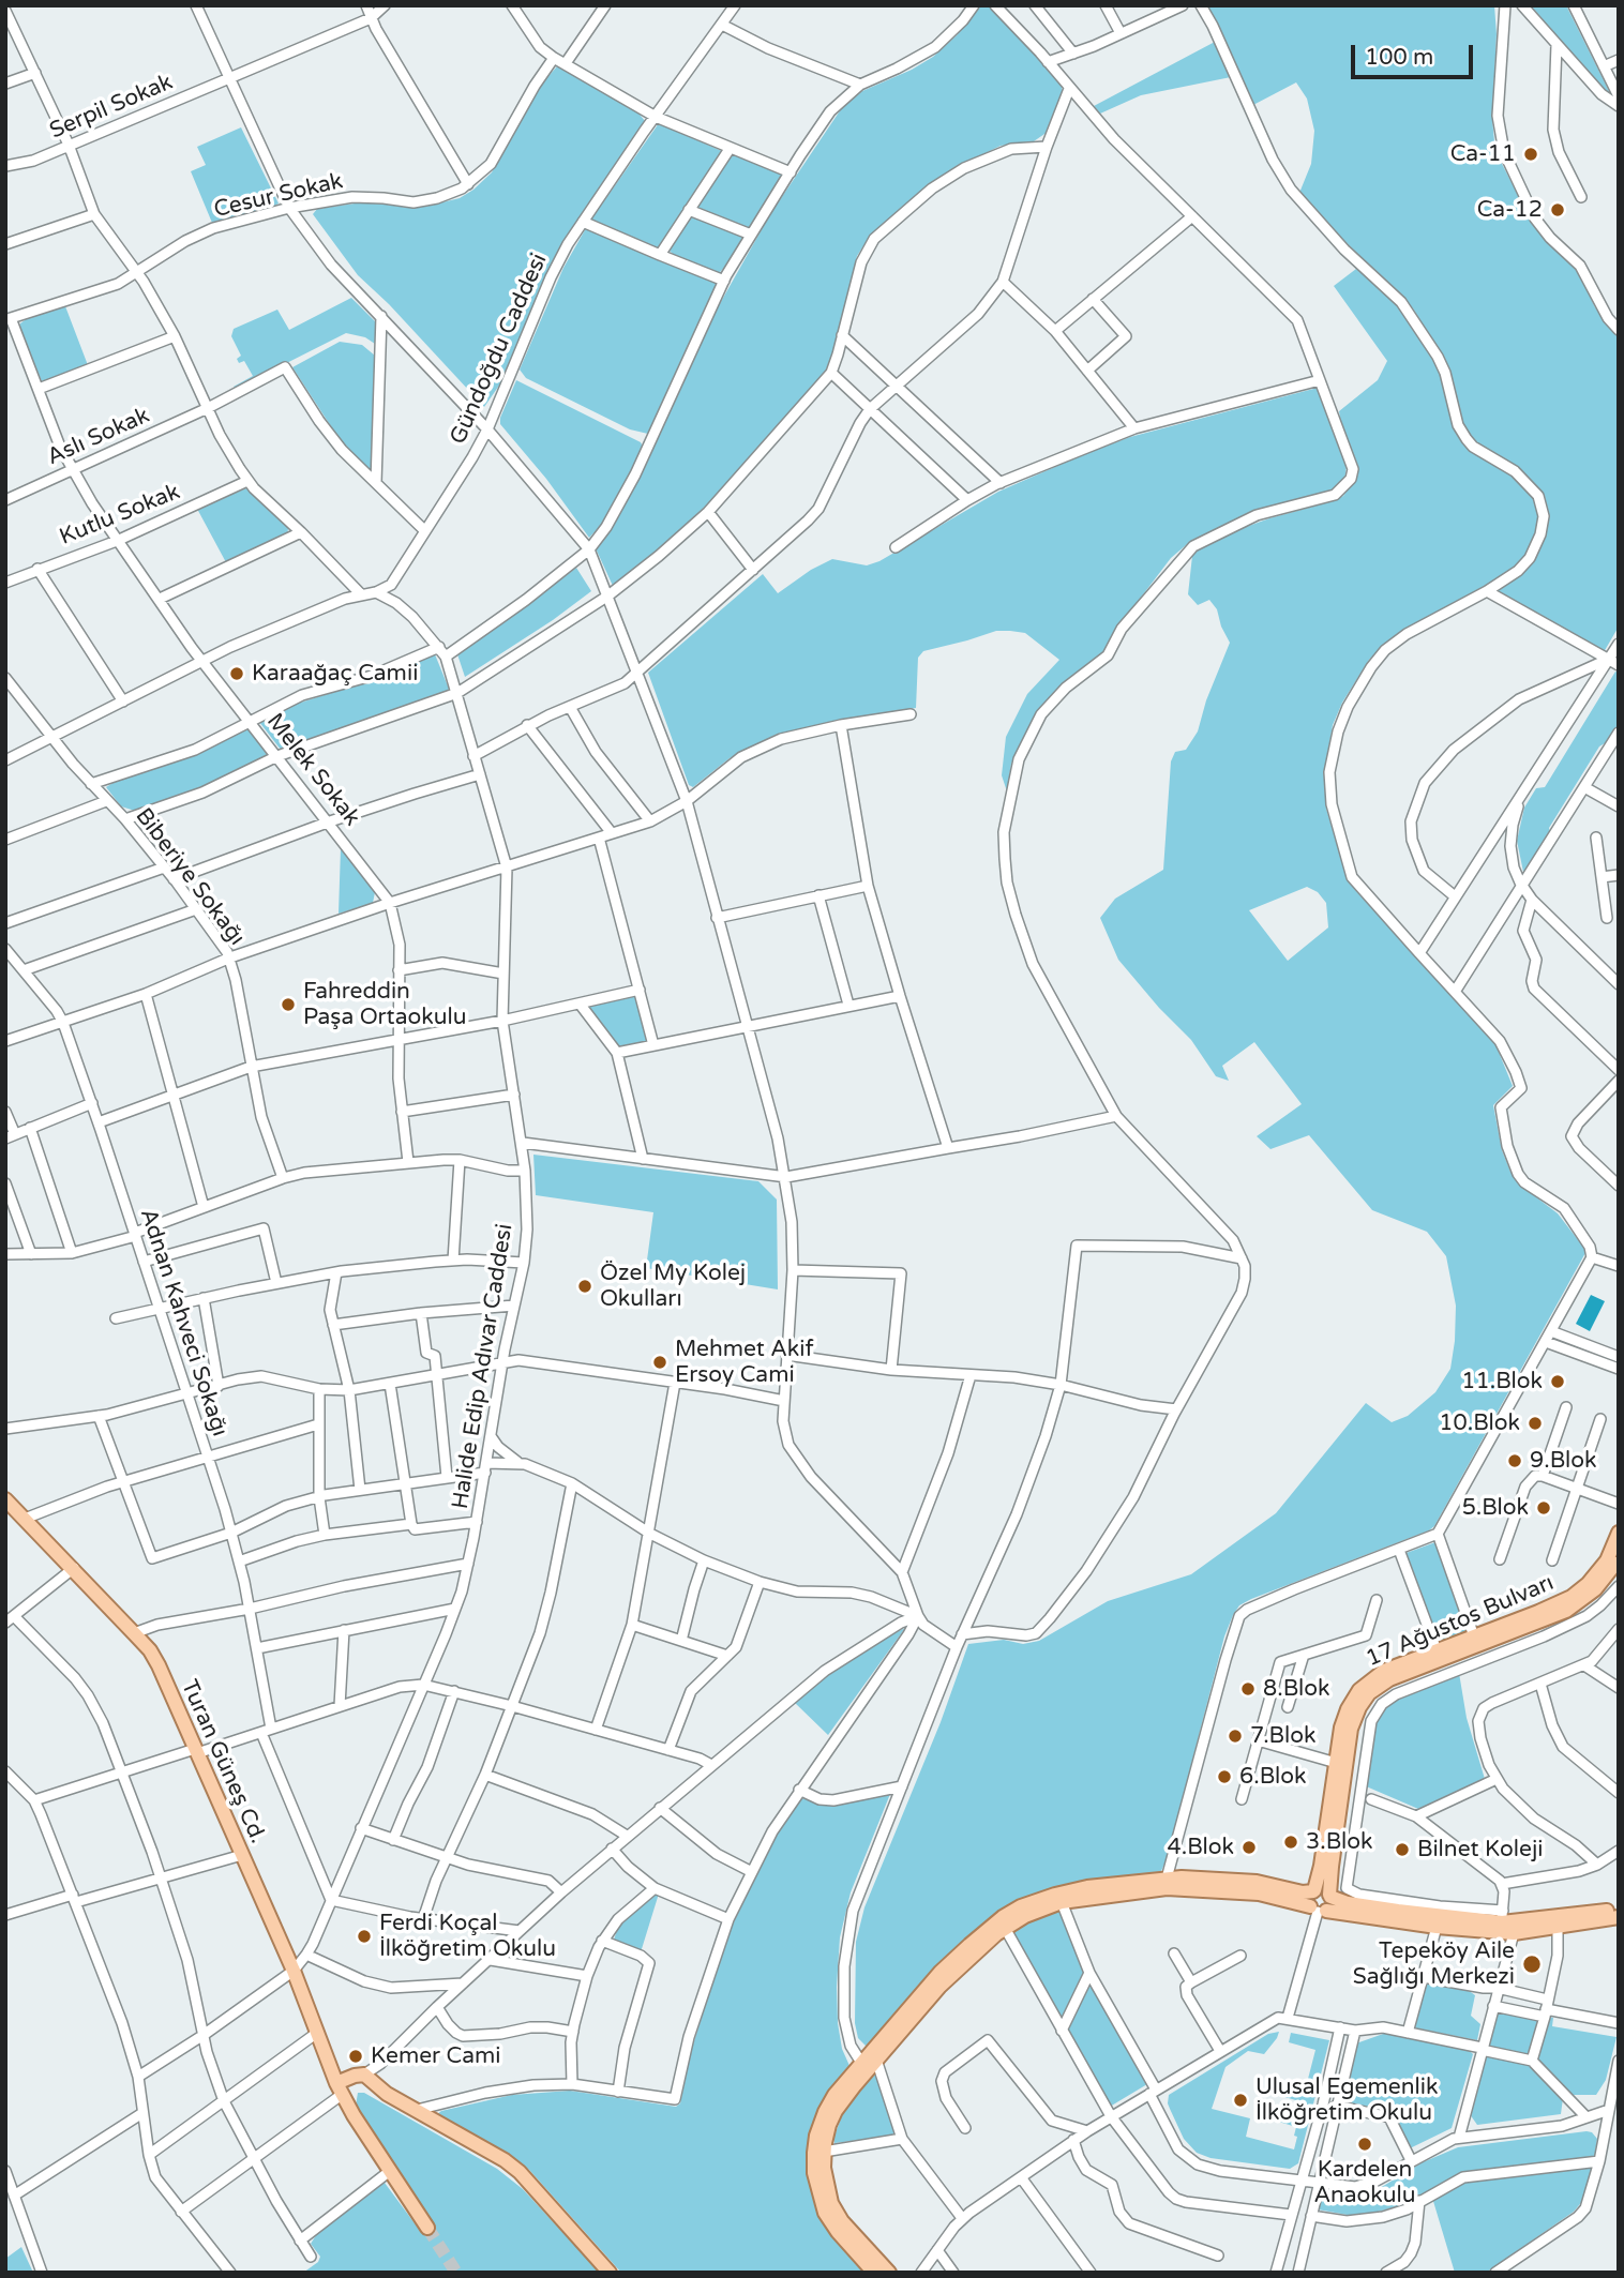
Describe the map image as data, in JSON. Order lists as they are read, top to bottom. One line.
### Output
{"streets":{"main road":["17 Ağustos Bulvarı","Turan Güneş Cd."],"street":["Serpil Sokak","Cesur Sokak","Gündoğdu Caddesi","Aslı Sokak","Kutlu Sokak","Melek Sokak","Biberiye Sokağı","Adnan Kahveci Sokağı","Halide Edip Adıvar Caddesi"]},"crossings":[["Cesur Sokak","Melek Sokak"],["Gündoğdu Caddesi","Halide Edip Adıvar Caddesi"],["Aslı Sokak","Melek Sokak"],["Kutlu Sokak","Melek Sokak"],["Adnan Kahveci Sokağı","Halide Edip Adıvar Caddesi"],["Halide Edip Adıvar Caddesi","Turan Güneş Cd."]],"places":["Ca-11","Ca-12","Karaağaç Camii","Fahreddin Paşa Ortaokulu","Özel My Kolej Okulları","Mehmet Akif Ersoy Cami","11.Blok","10.Blok","9.Blok","5.Blok","8.Blok","7.Blok","6.Blok","3.Blok","4.Blok","Bilnet Koleji","Ferdi Koçal İlköğretim Okulu","Tepeköy Aile Sağlığı Merkezi","Kemer Cami","Ulusal Egemenlik İlköğretim Okulu","Kardelen Anaokulu"],"scale_bar":"100 m"}
